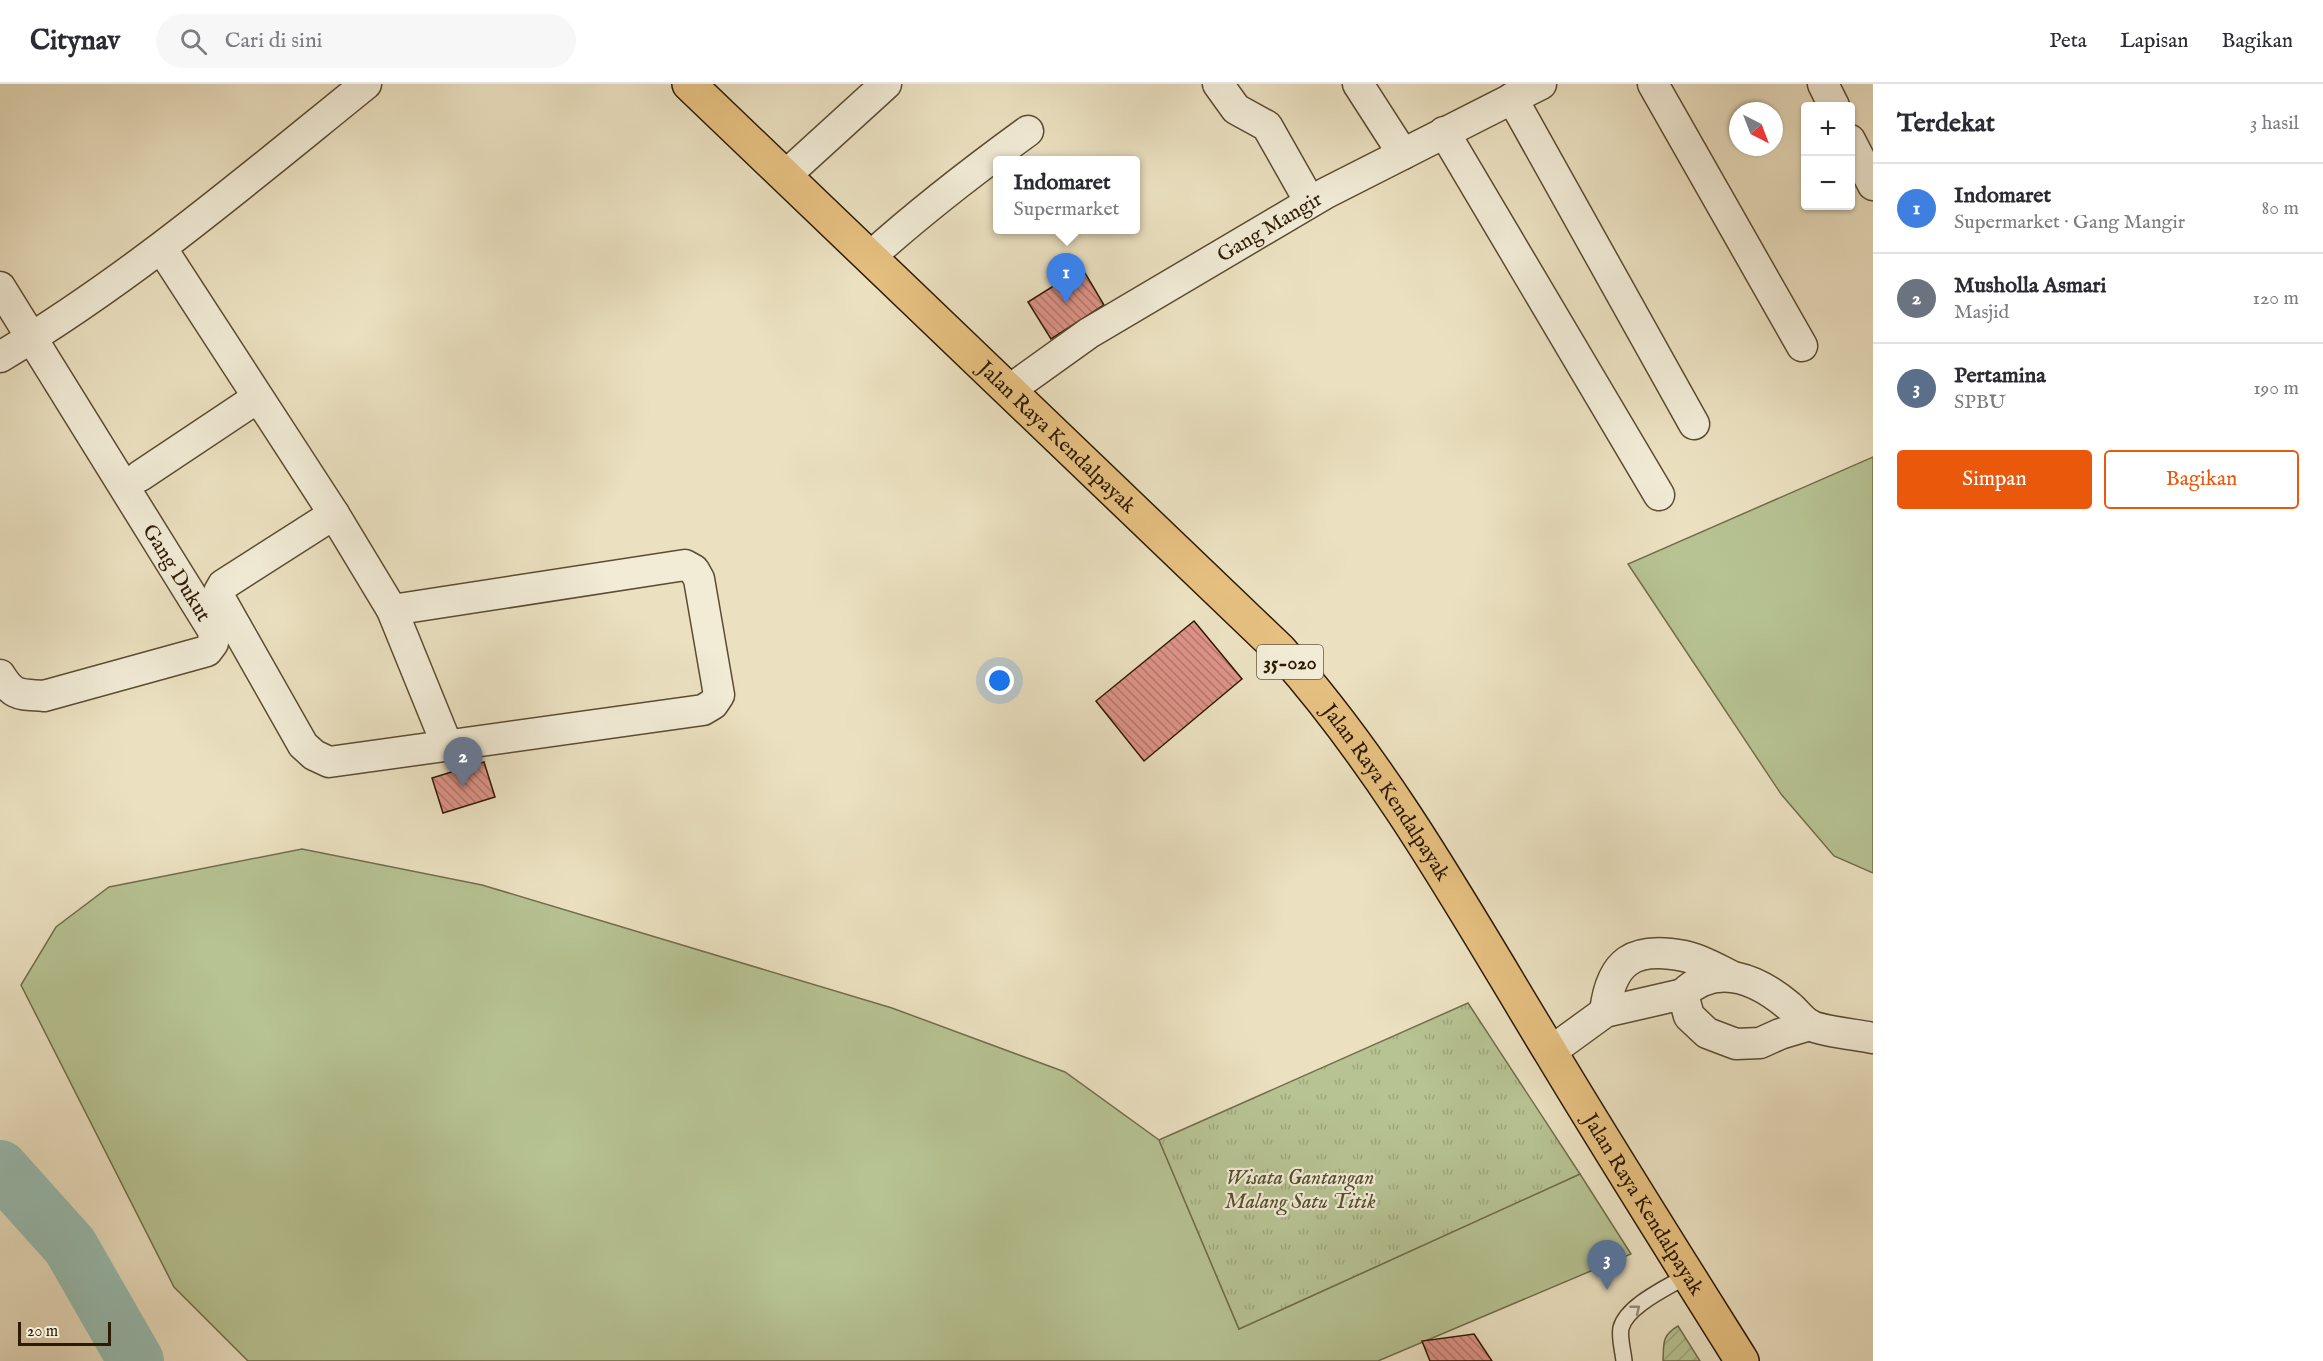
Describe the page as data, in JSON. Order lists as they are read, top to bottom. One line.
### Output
{"streets":{"main road":["Jalan Raya Kendalpayak","35-020"],"street":["Gang Mangir","Gang Dukut"]},"crossings":[["Gang Mangir","Jalan Raya Kendalpayak"]],"parks":["Wisata Gantangan Malang Satu Titik"],"scale_bar":"20 m","north":"bottom right","page":{"header":"Citynav","search":"Cari di sini","nav":["Peta","Lapisan","Bagikan"],"heading":["Terdekat","3 hasil"],"map_buttons":["+","−"],"popup":["Indomaret","Supermarket"],"list":[{"mark":"1","name":"Indomaret","note":"Supermarket · Gang Mangir","value":"80 m"},{"mark":"2","name":"Musholla Asmari","note":"Masjid","value":"120 m"},{"mark":"3","name":"Pertamina","note":"SPBU","value":"190 m"}],"pins":["1","2","3"],"buttons":["Simpan","Bagikan"],"scale":"20 m"}}
